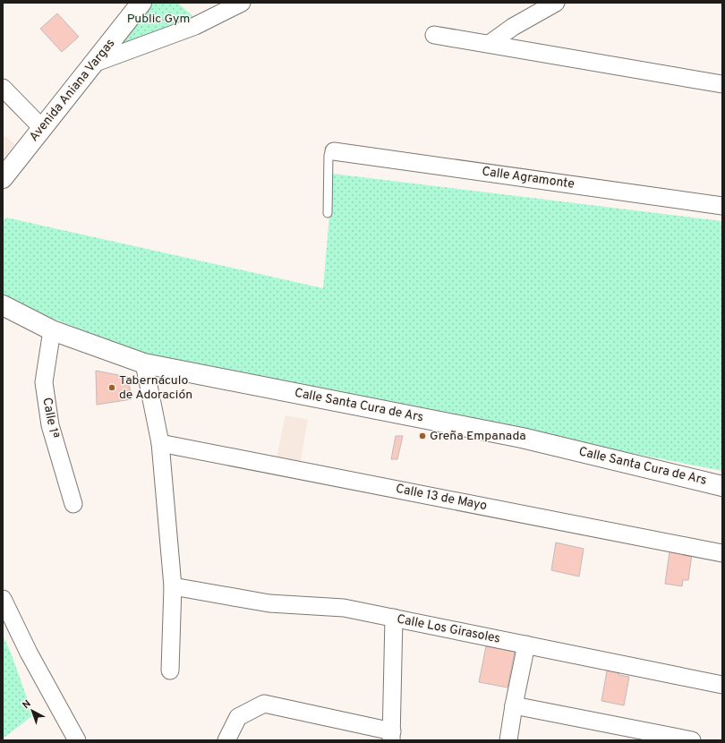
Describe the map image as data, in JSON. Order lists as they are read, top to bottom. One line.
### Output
{"streets":{"street":["Avenida Aniana Vargas","Calle Agramonte","Calle Santa Cura de Ars","Calle 1ª","Calle 13 de Mayo","Calle Los Girasoles"]},"crossings":[["Calle Santa Cura de Ars","Calle 1ª"]],"parks":["Public Gym"],"places":["Tabernáculo de Adoración","Greña Empanada"],"north":"top left"}
